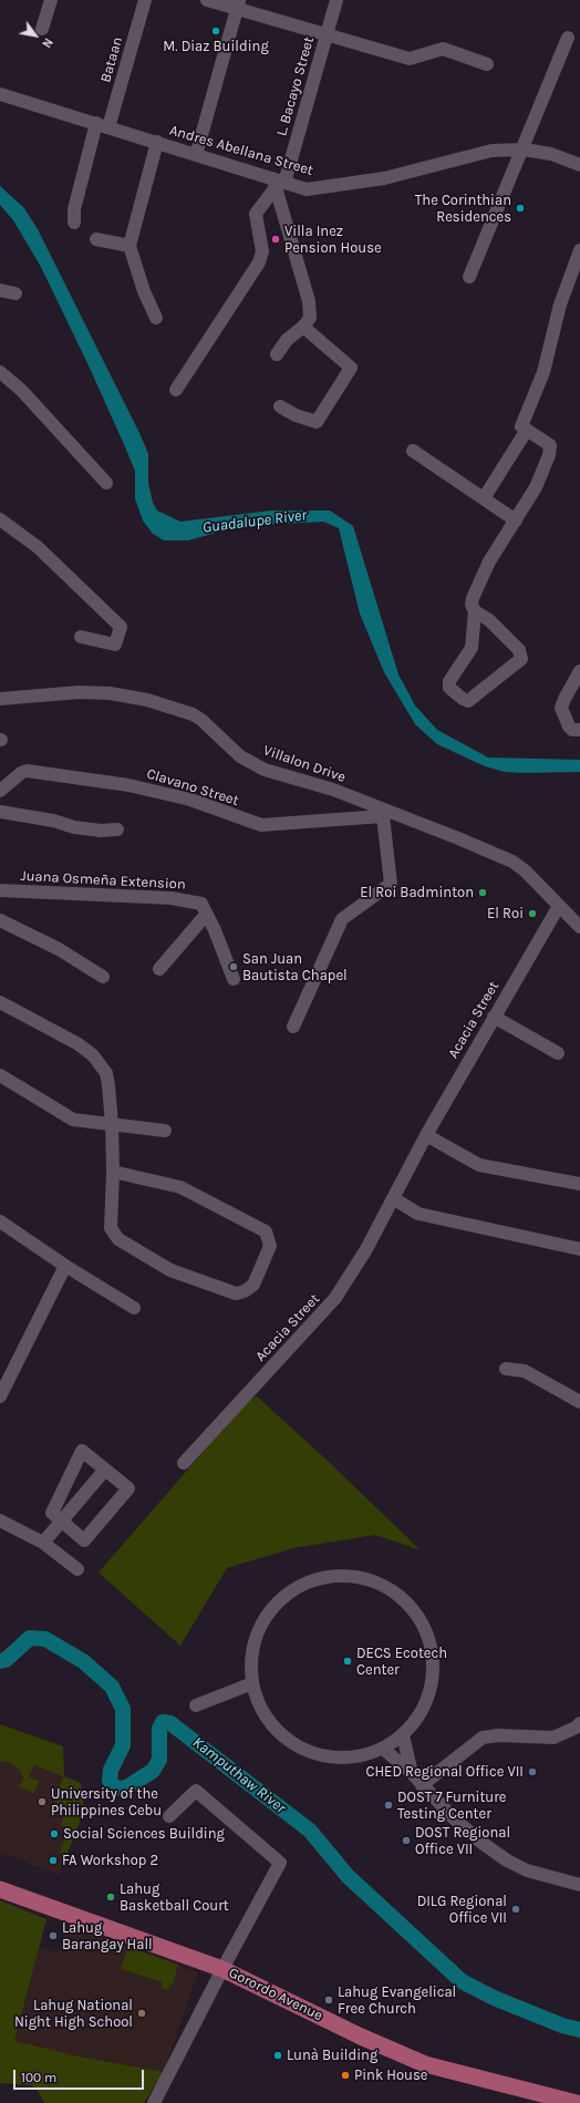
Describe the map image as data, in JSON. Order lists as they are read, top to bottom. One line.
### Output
{"streets":{"main road":["Gorordo Avenue"],"street":["Bataan","L. Bacayo Street","Andres Abellana Street","Villalon Drive","Clavano Street","Juana Osmeña Extension","Acacia Street"]},"crossings":[["Bataan","Andres Abellana Street"],["L. Bacayo Street","Andres Abellana Street"],["Villalon Drive","Clavano Street"],["Villalon Drive","Acacia Street"]],"water":["Guadalupe River","Kamputhaw River"],"places":["M. Diaz Building","The Corinthian Residences","Villa Inez Pension House","El Roi Badminton","El Roi","San Juan Bautista Chapel","DECS Ecotech Center","CHED Regional Office VII","University of the Philippines Cebu","DOST 7 Furniture Testing Center","Social Sciences Building","DOST Regional Office VII","FA Workshop 2","Lahug Basketball Court","DILG Regional Office VII","Lahug Barangay Hall","Lahug Evangelical Free Church","Lahug National Night High School","Lunà Building","Pink House"],"scale_bar":"100 m","north":"bottom right"}
